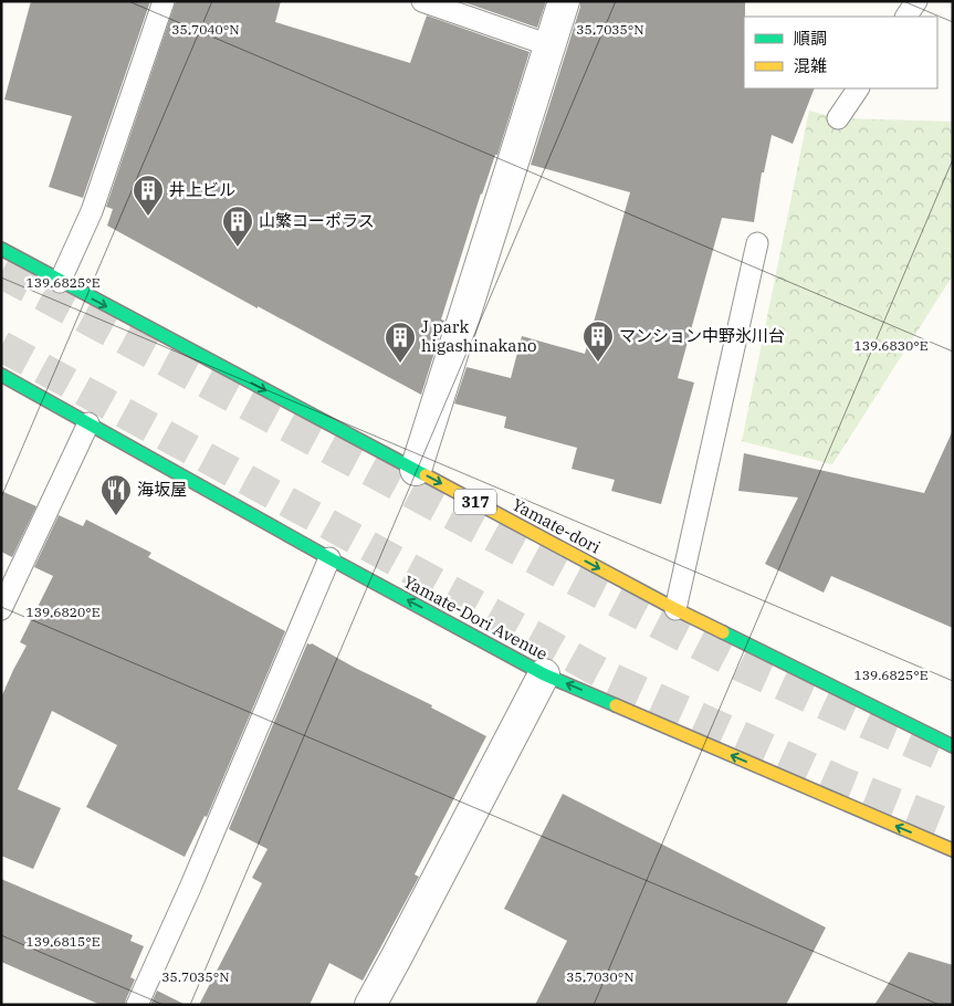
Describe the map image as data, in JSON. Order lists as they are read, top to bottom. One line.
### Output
{"streets":{"main road":["317","Yamate-dori","Yamate-Dori Avenue"]},"one_way":["Yamate-dori","Yamate-Dori Avenue"],"places":{"building":["井上ビル","山繁コーポラス","マンション中野氷川台","J park higashinakano"],"restaurant":["海坂屋"]},"legend":["順調","混雑"],"coordinates":["35.7040°N","35.7035°N","139.6825°E","139.6830°E","139.6820°E","139.6815°E","35.7030°N"]}
